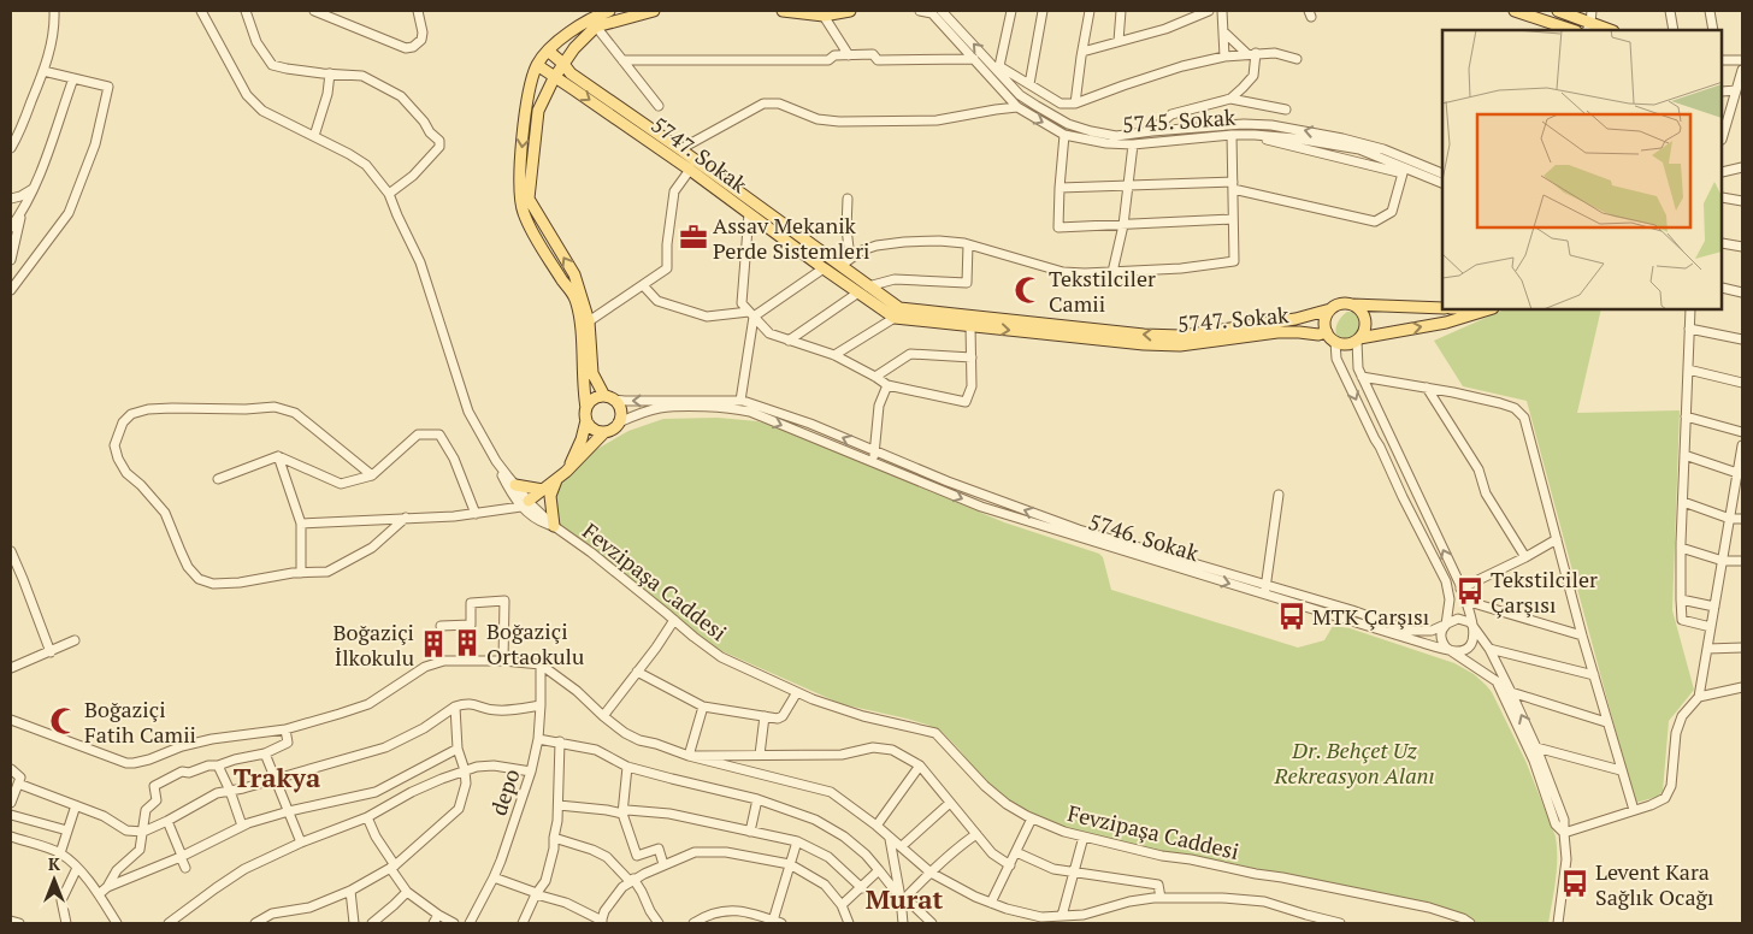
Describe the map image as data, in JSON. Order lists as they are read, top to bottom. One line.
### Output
{"streets":{"main road":["5747. Sokak","5746. Sokak"],"street":["5745. Sokak","Fevzipaşa Caddesi","depo"]},"crossings":[["5747. Sokak","5746. Sokak"]],"districts":["Trakya","Murat"],"parks":["Dr. Behçet Uz Rekreasyon Alanı"],"places":{"office":["Assav Mekanik Perde Sistemleri"],"mosque":["Tekstilciler Camii","Boğaziçi Fatih Camii"],"bus stop":["Tekstilciler Çarşısı","MTK Çarşısı","Levent Kara Sağlık Ocağı"],"building":["Boğaziçi Ortaokulu","Boğaziçi İlkokulu"]},"north":"top"}
